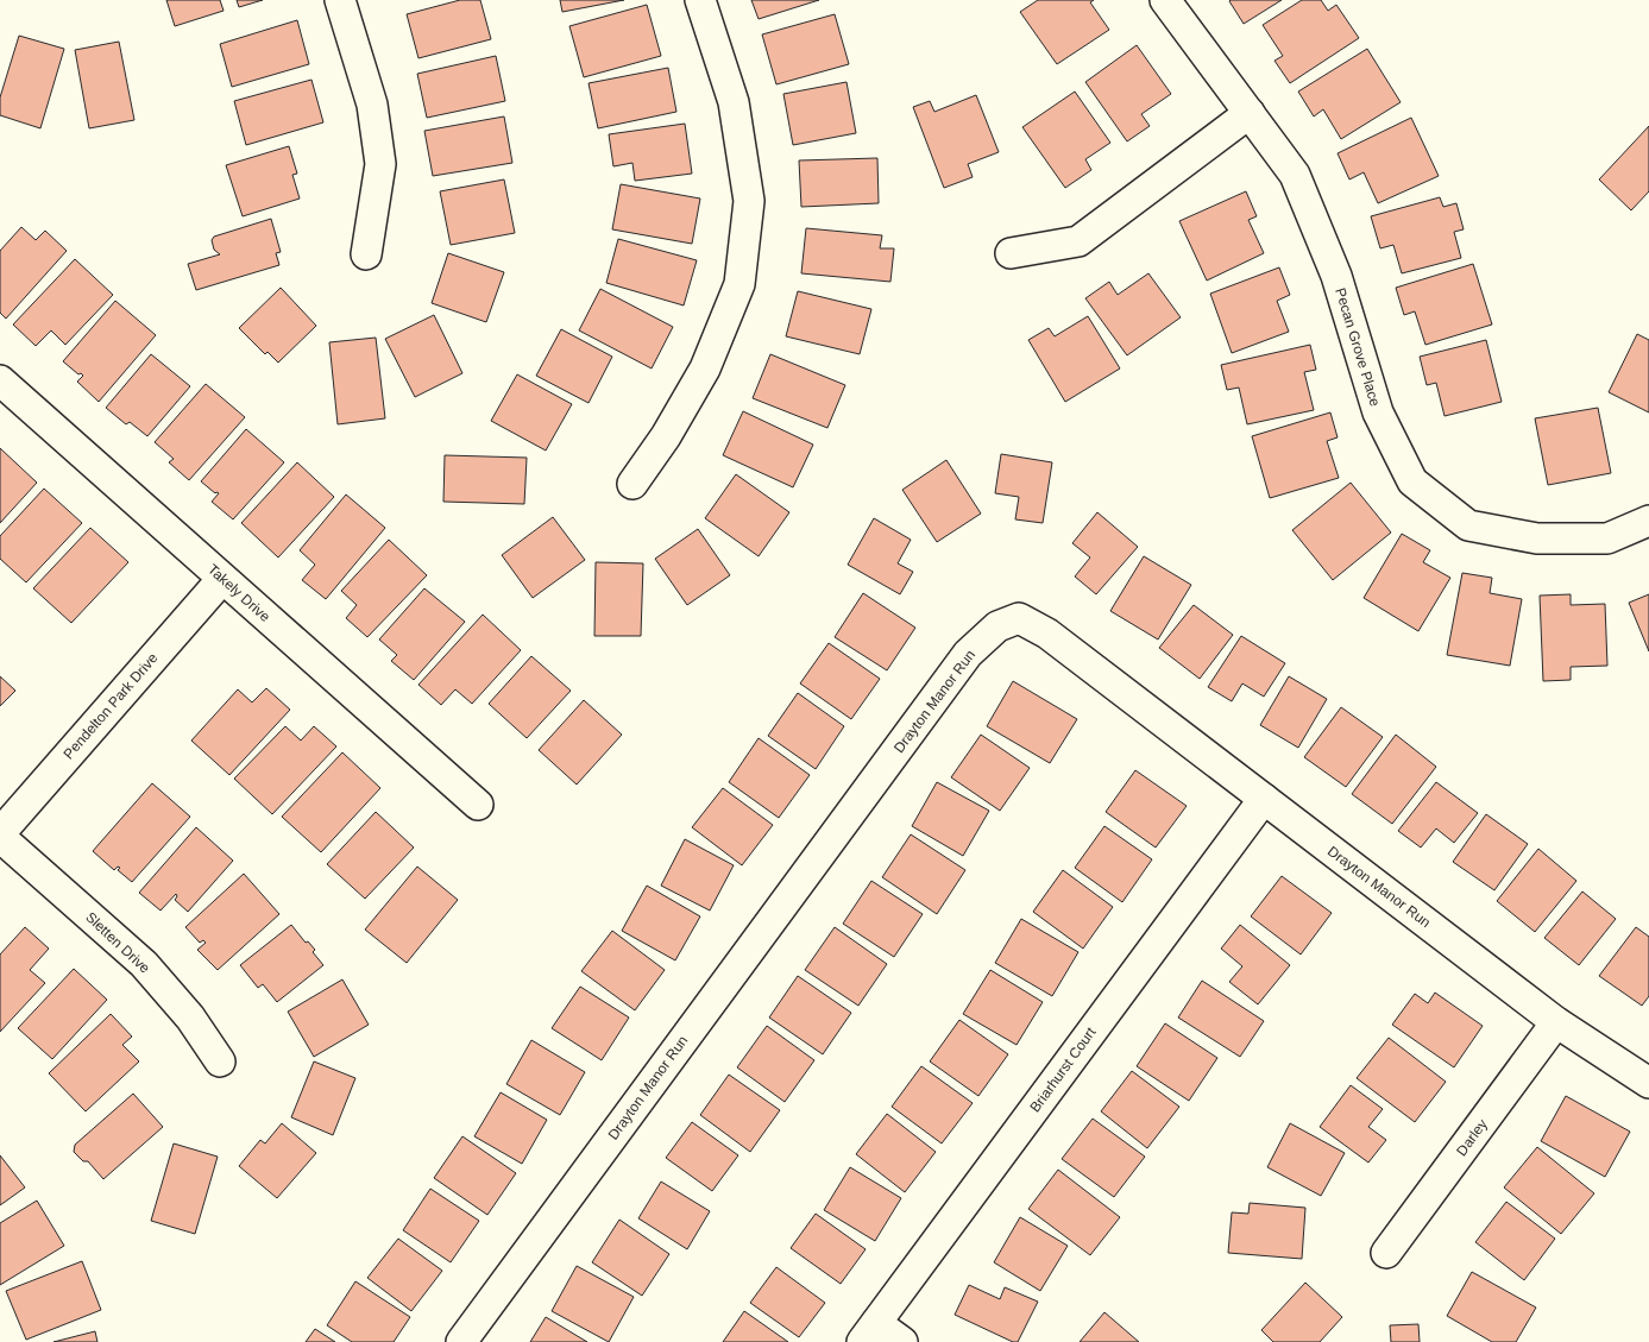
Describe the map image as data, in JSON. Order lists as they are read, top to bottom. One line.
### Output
{"streets":{"street":["Pecan Grove Place","Takely Drive","Drayton Manor Run","Pendelton Park Drive","Sletten Drive","Briarhurst Court","Darley"]},"crossings":[["Takely Drive","Pendelton Park Drive"],["Drayton Manor Run","Briarhurst Court"],["Drayton Manor Run","Darley"],["Pendelton Park Drive","Sletten Drive"]]}
